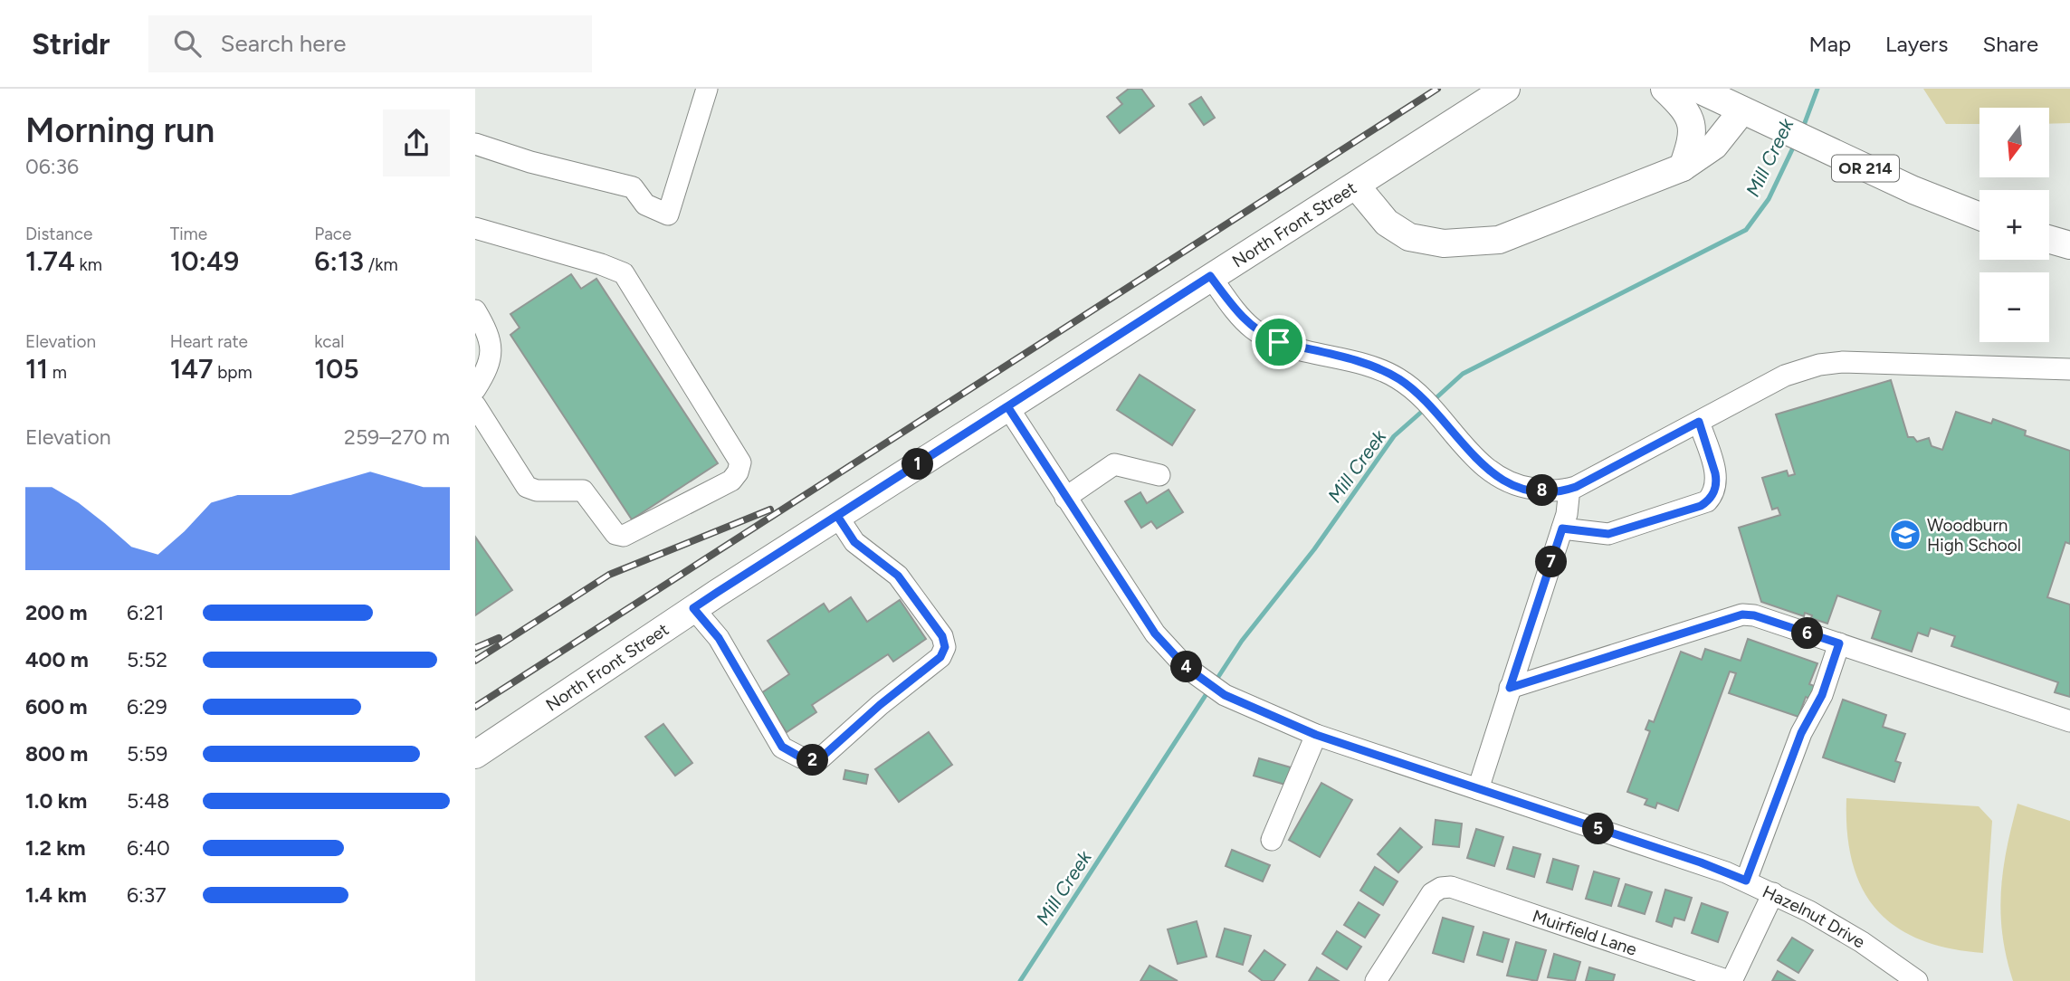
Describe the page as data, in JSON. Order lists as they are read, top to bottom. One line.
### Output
{"streets":{"main road":["OR 214","North Front Street"],"street":["Hazelnut Drive","Muirfield Lane"]},"crossings":[["North Front Street","Hazelnut Drive"]],"water":["Mill Creek"],"places":{"school or university":["Woodburn High School"]},"north":"bottom","page":{"header":"Stridr","search":"Search here","nav":["Map","Layers","Share"],"heading":["Morning run","06:36"],"map_buttons":["+","−"],"stats":[["Distance","1.74 km"],["Time","10:49"],["Pace","6:13 /km"],["Elevation","11 m"],["Heart rate","147 bpm"],["kcal","105"]],"chart":["Elevation","259–270 m"],"pins":["1","8","7","6","4","2","5"],"list":[{"name":"200 m","note":"6:21"},{"name":"400 m","note":"5:52"},{"name":"600 m","note":"6:29"},{"name":"800 m","note":"5:59"},{"name":"1.0 km","note":"5:48"},{"name":"1.2 km","note":"6:40"},{"name":"1.4 km","note":"6:37"}]}}
